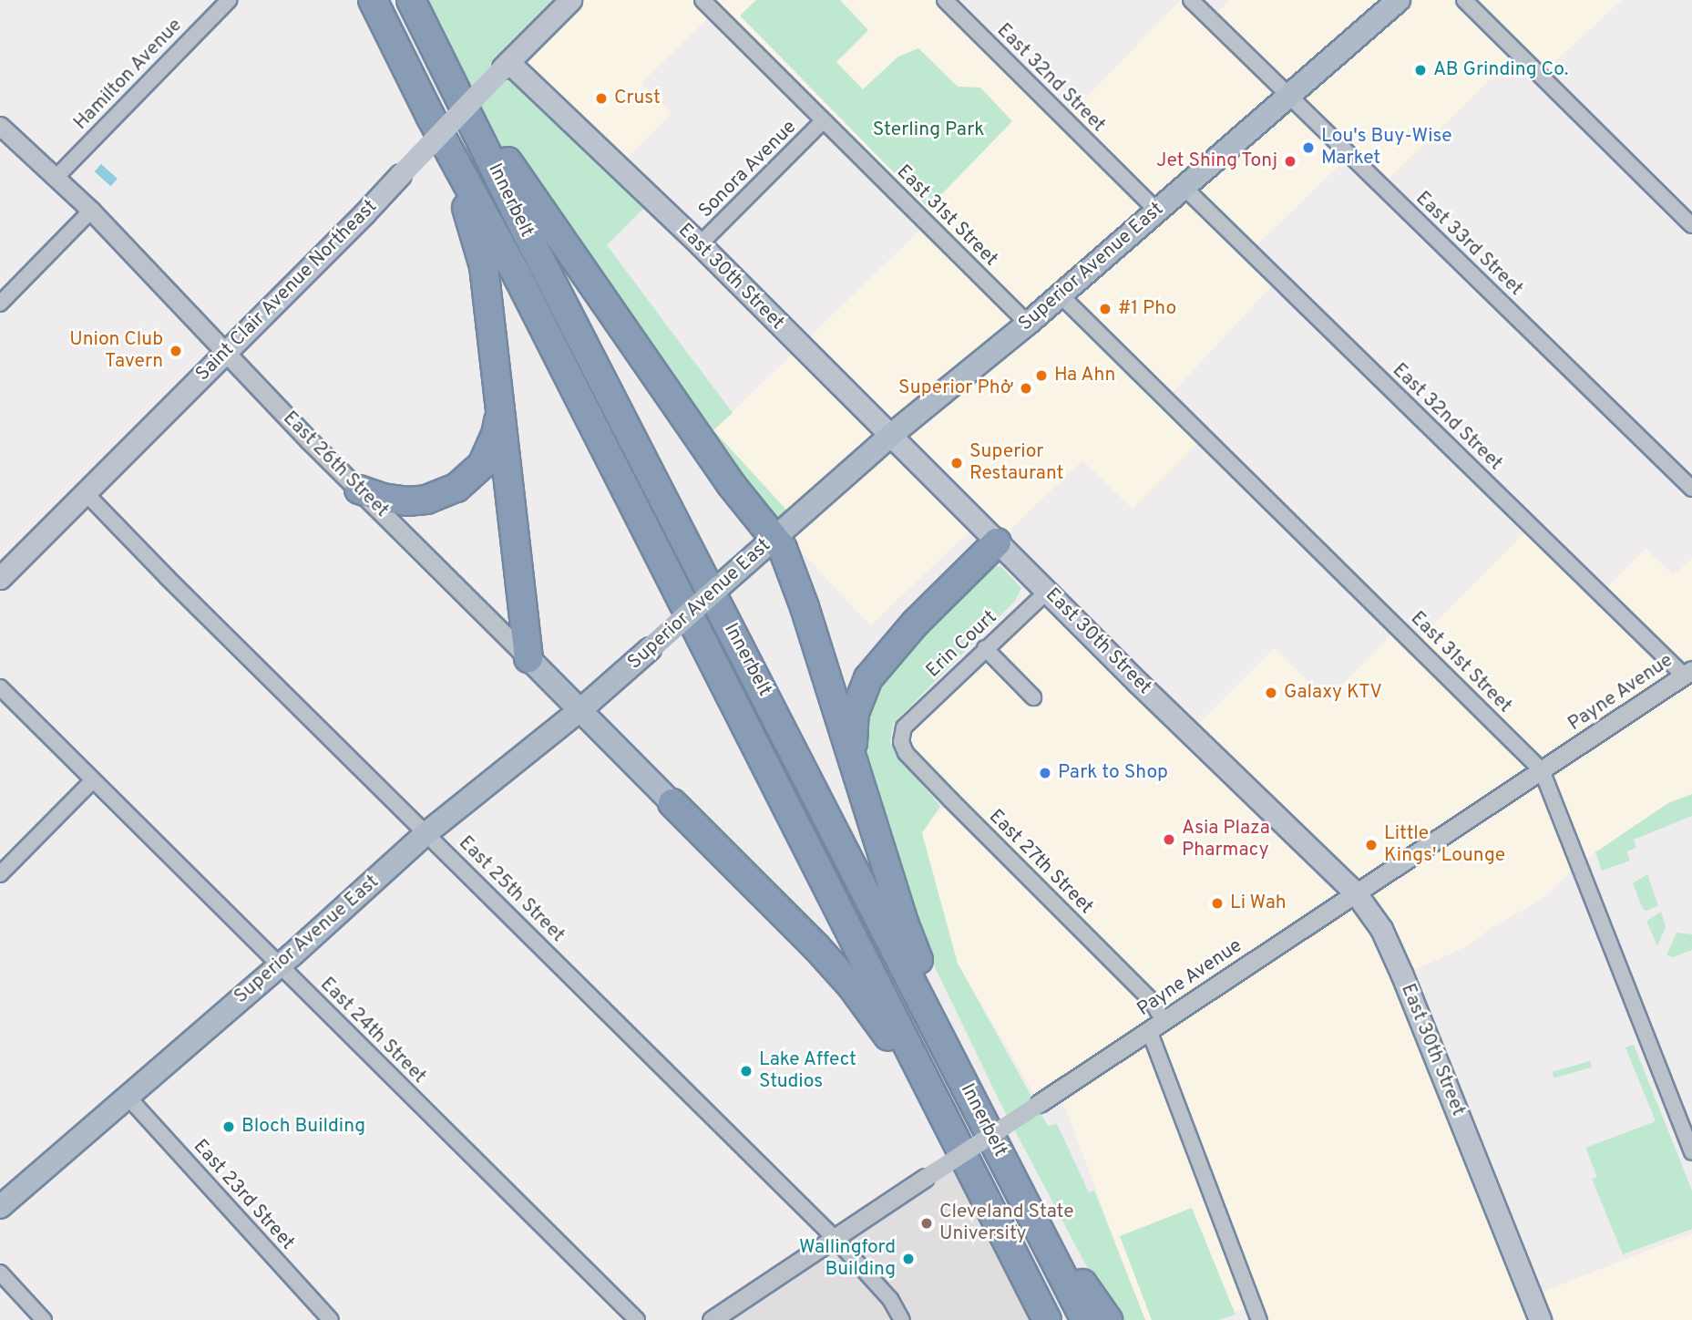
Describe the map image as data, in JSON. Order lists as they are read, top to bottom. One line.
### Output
{"streets":{"highway":["Innerbelt"],"main road":["Superior Avenue East","East 30th Street","Saint Clair Avenue Northeast","East 26th Street"],"street":["Hamilton Avenue","East 32nd Street","Sonora Avenue","East 31st Street","East 33rd Street","Erin Court","Payne Avenue","East 27th Street","East 25th Street","East 24th Street","East 23rd Street"]},"crossings":[["Hamilton Avenue","East 26th Street"],["East 32nd Street","Superior Avenue East"],["East 32nd Street","Payne Avenue"],["Sonora Avenue","East 31st Street"],["Sonora Avenue","East 30th Street"],["East 31st Street","Superior Avenue East"],["East 31st Street","Payne Avenue"],["East 33rd Street","Superior Avenue East"],["Superior Avenue East","East 30th Street"],["Superior Avenue East","East 26th Street"],["Superior Avenue East","East 25th Street"],["Superior Avenue East","East 24th Street"],["Superior Avenue East","East 23rd Street"],["East 30th Street","Saint Clair Avenue Northeast"],["East 30th Street","Erin Court"],["East 30th Street","Payne Avenue"],["Saint Clair Avenue Northeast","East 26th Street"],["Saint Clair Avenue Northeast","East 25th Street"],["Erin Court","East 27th Street"],["Payne Avenue","East 27th Street"],["Payne Avenue","East 25th Street"]],"parks":["Sterling Park"],"places":["AB Grinding Co.","Crust","Lou's Buy-Wise Market","Jet Shing Tonj","#1 Pho","Union Club Tavern","Ha Ahn","Superior Phở","Superior Restaurant","Galaxy KTV","Park to Shop","Asia Plaza Pharmacy","Little Kings' Lounge","Li Wah","Lake Affect Studios","Bloch Building","Cleveland State University","Wallingford Building"]}
